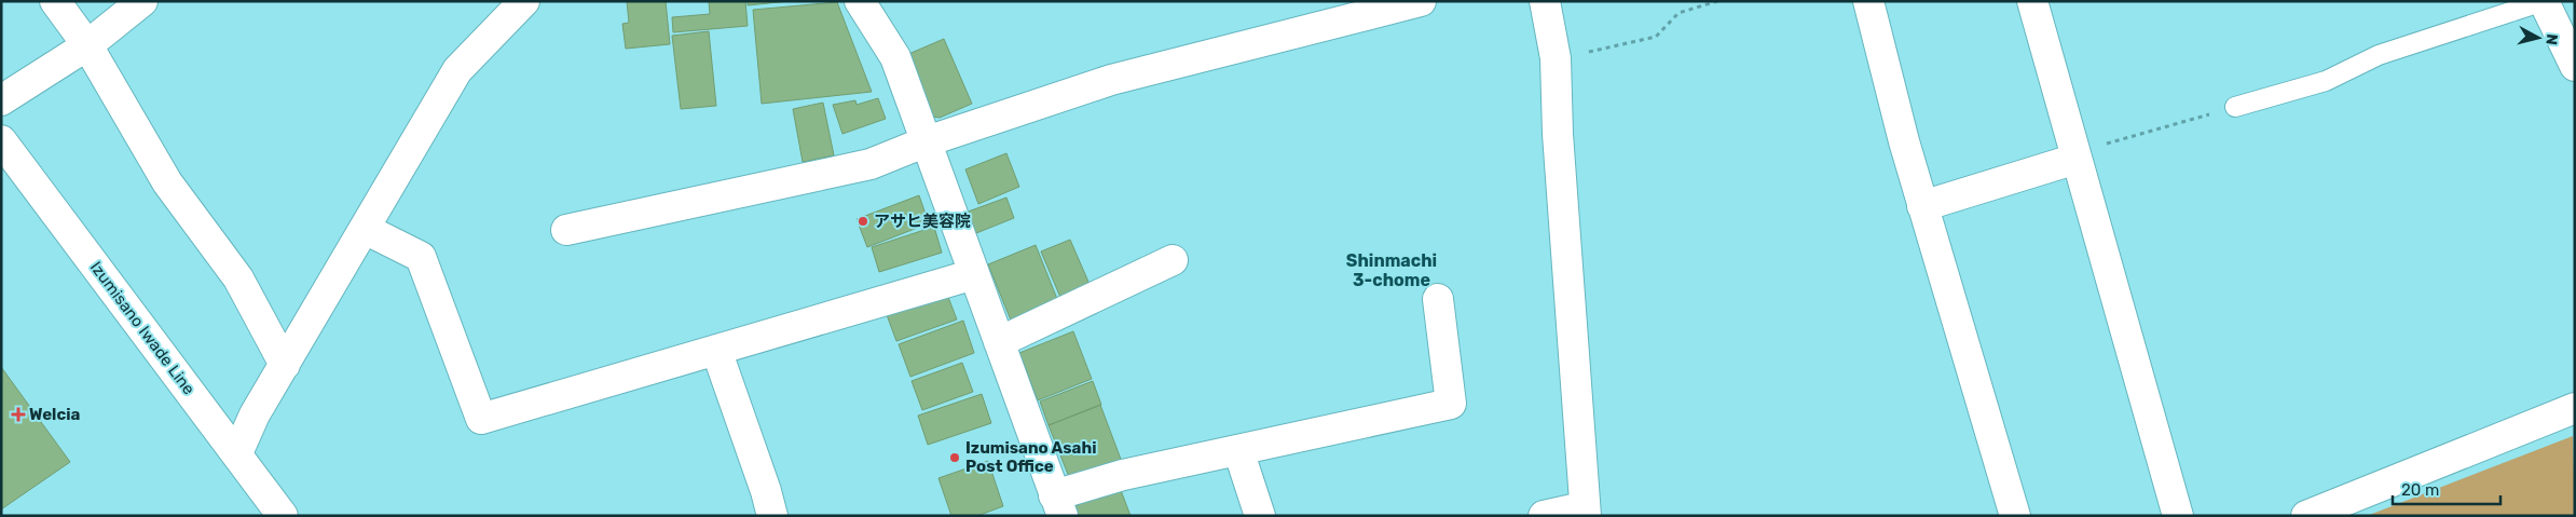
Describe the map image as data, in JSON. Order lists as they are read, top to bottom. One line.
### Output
{"streets":{"street":["Izumisano Iwade Line"]},"districts":["Shinmachi 3-chome"],"places":{"other":["アサヒ美容院","Izumisano Asahi Post Office"],"health":["Welcia"]},"scale_bar":"20 m","north":"right"}
